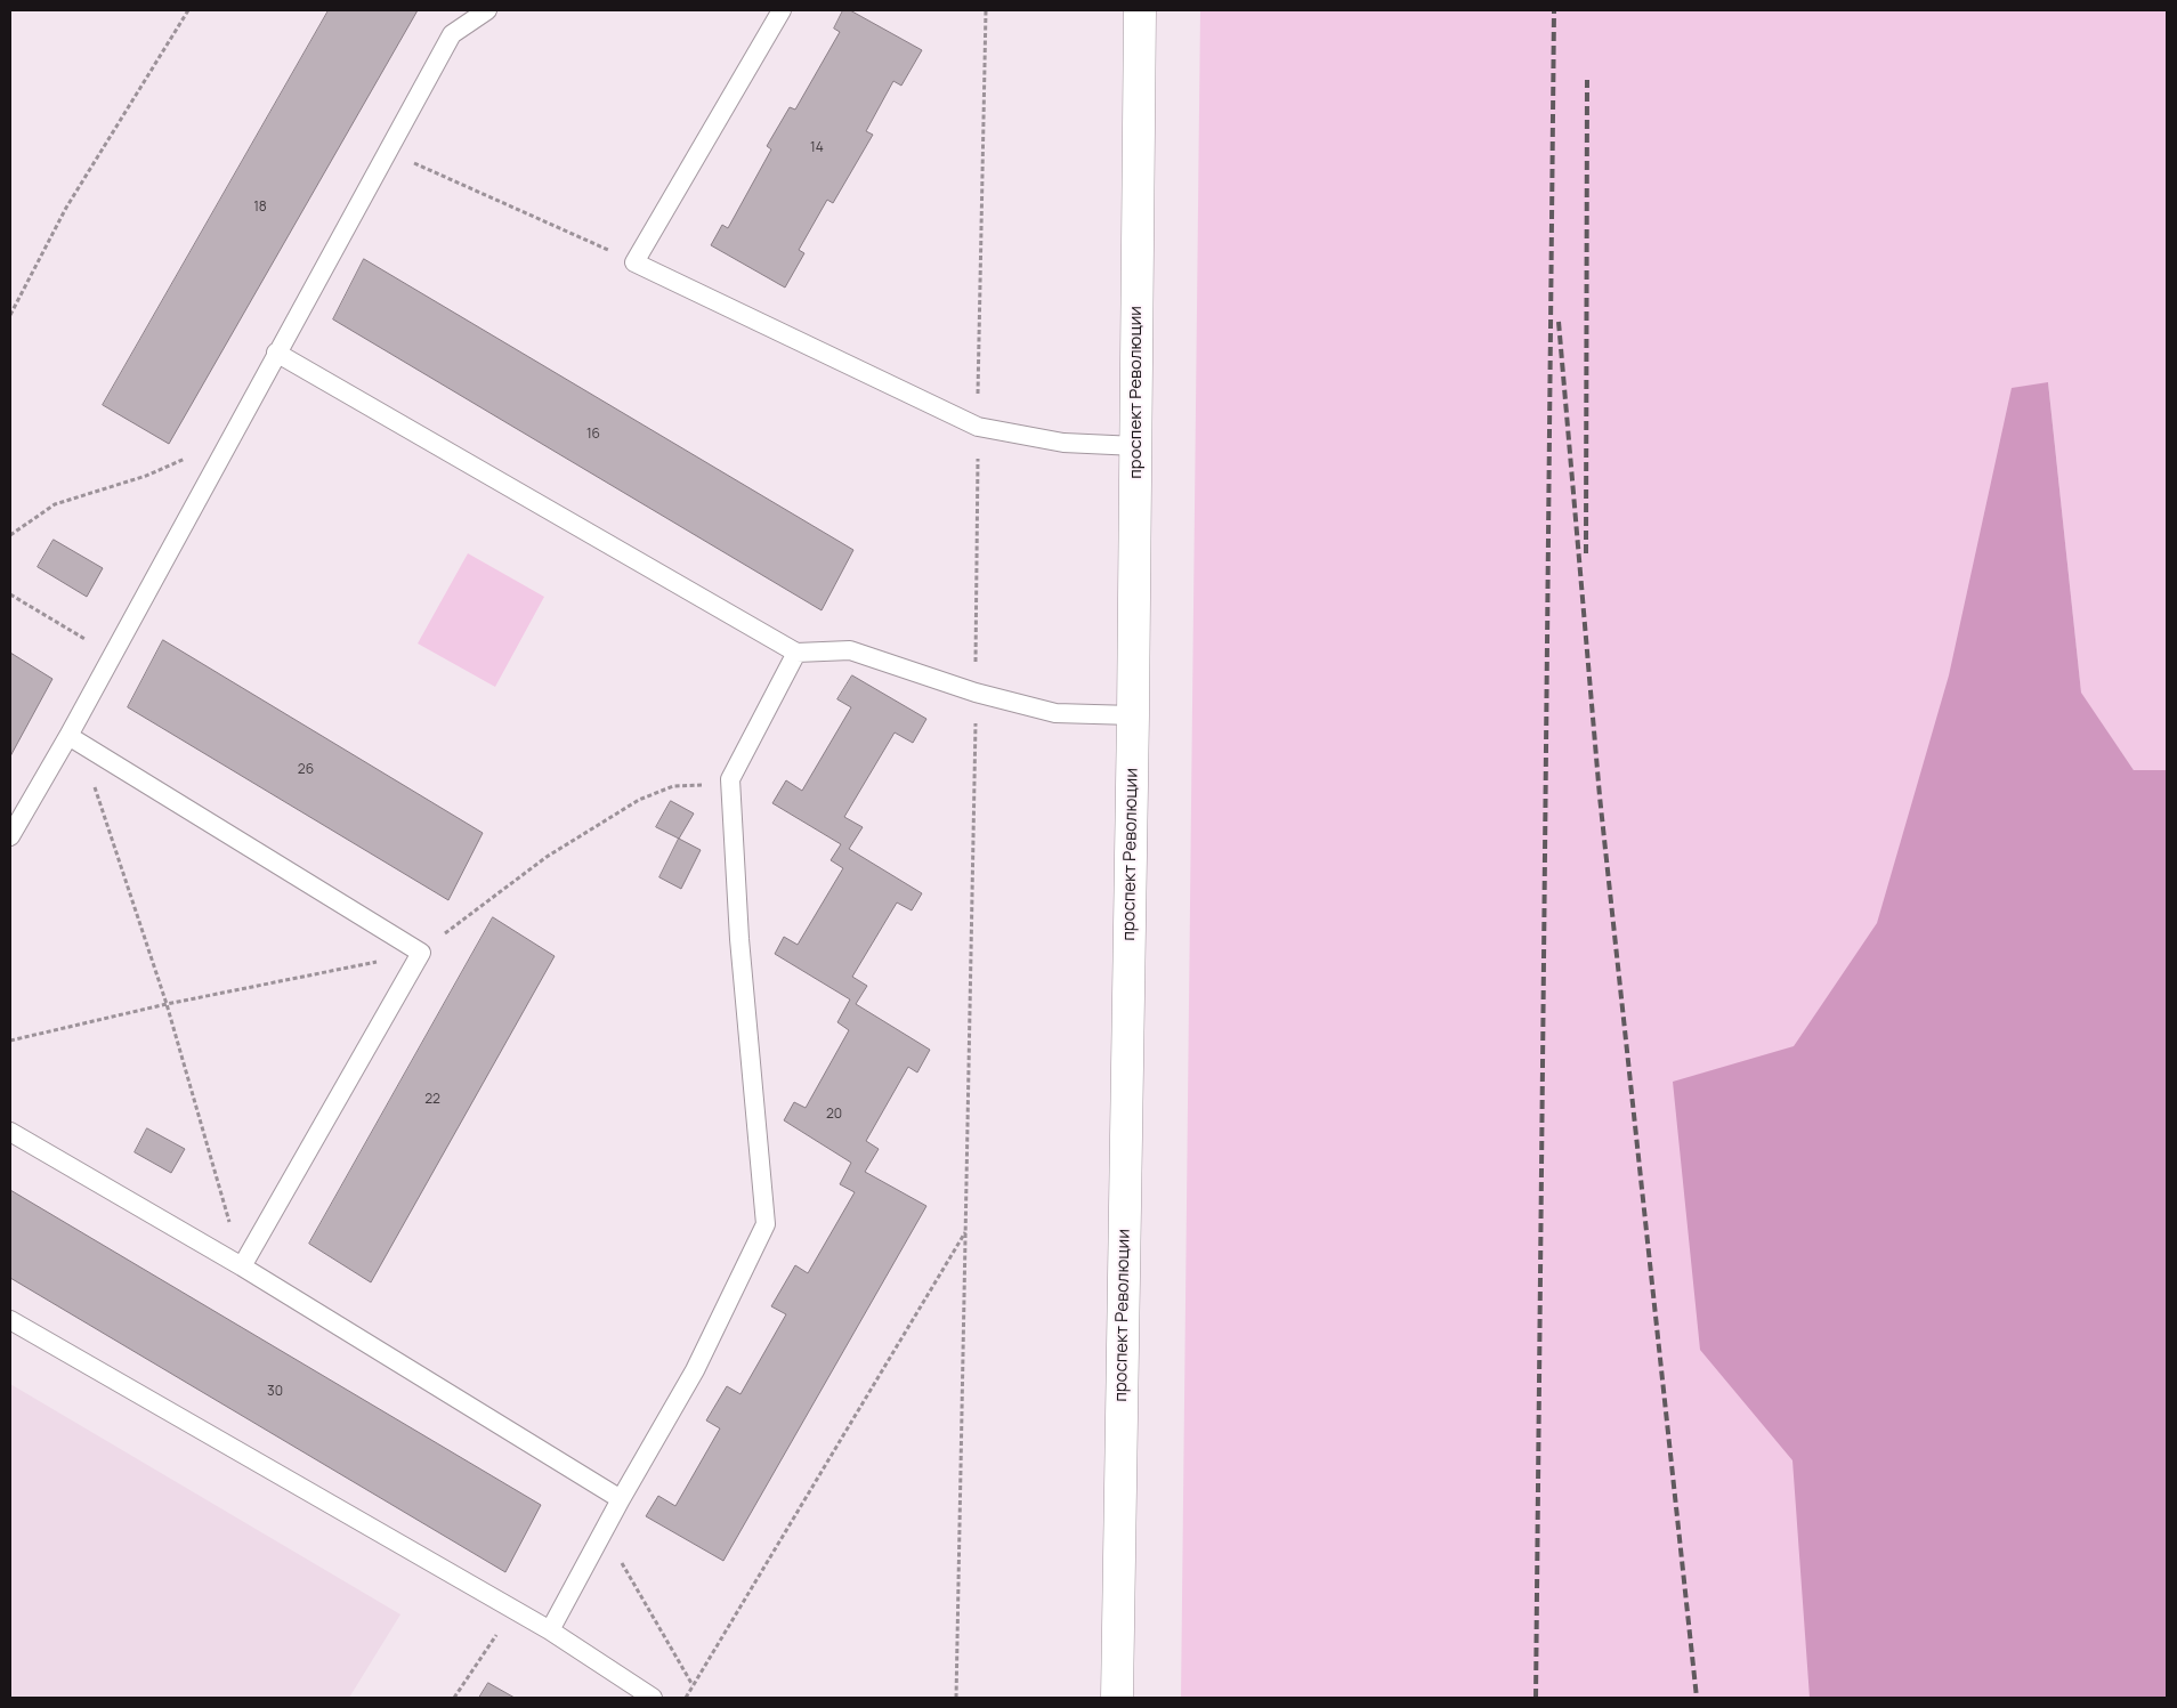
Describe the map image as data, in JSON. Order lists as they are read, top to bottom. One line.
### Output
{"streets":{"main road":["проспект Революции"]},"house_numbers":["14","18","16","26","22","20","30"]}
